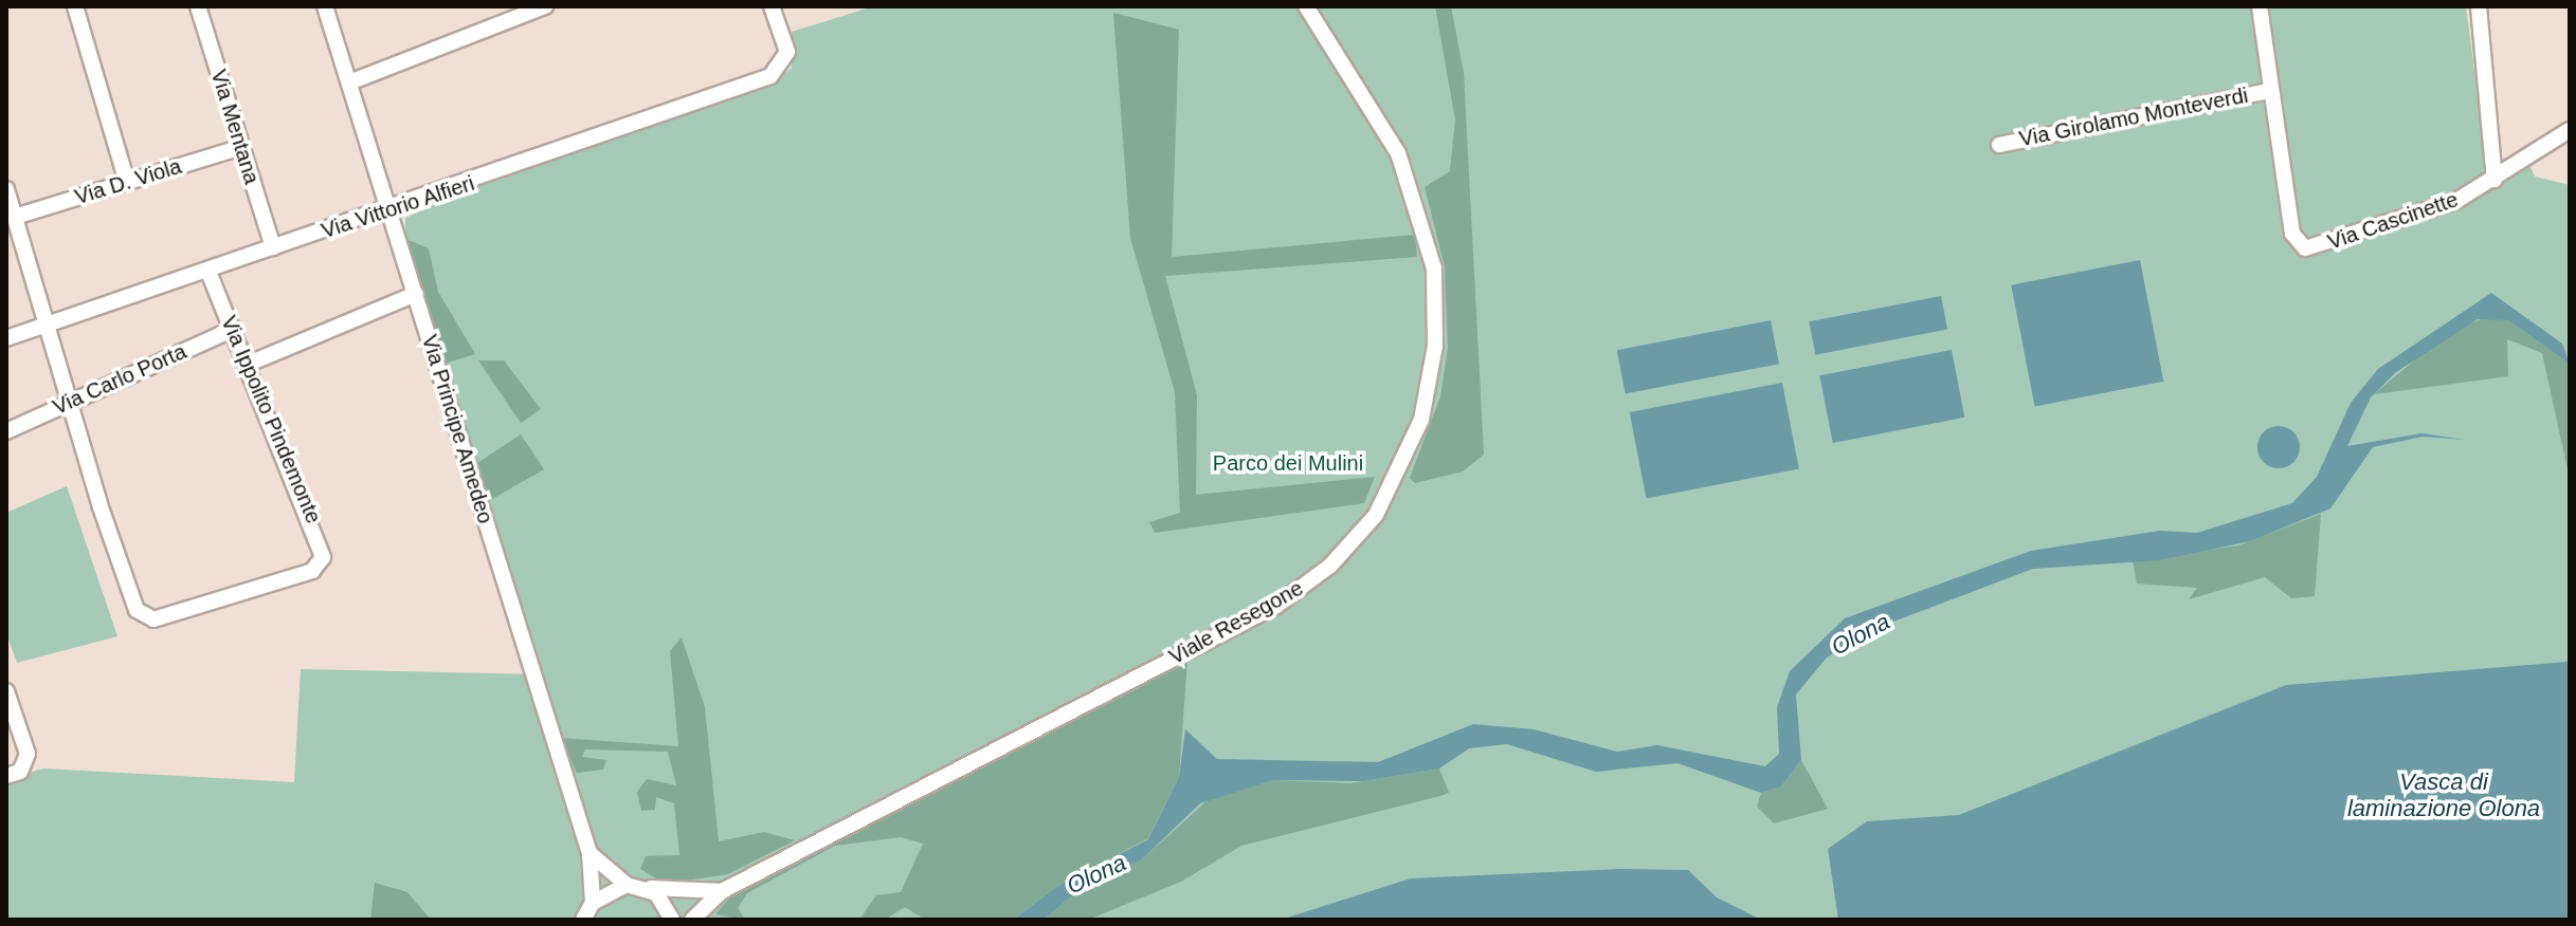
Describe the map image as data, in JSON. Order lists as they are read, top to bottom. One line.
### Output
{"streets":{"street":["Via Girolamo Monteverdi","Via Mentana","Via D. Viola","Via Vittorio Alfieri","Via Cascinette","Via Carlo Porta","Via Ippolito Pindemonte","Via Principe Amedeo","Viale Resegone"]},"crossings":[["Via Girolamo Monteverdi","Via Cascinette"],["Via Mentana","Via D. Viola"],["Via Mentana","Via Vittorio Alfieri"],["Via Vittorio Alfieri","Via Ippolito Pindemonte"],["Via Vittorio Alfieri","Via Principe Amedeo"],["Via Carlo Porta","Via Ippolito Pindemonte"]],"water":["Olona","Vasca di laminazione Olona"],"parks":["Parco dei Mulini"]}
